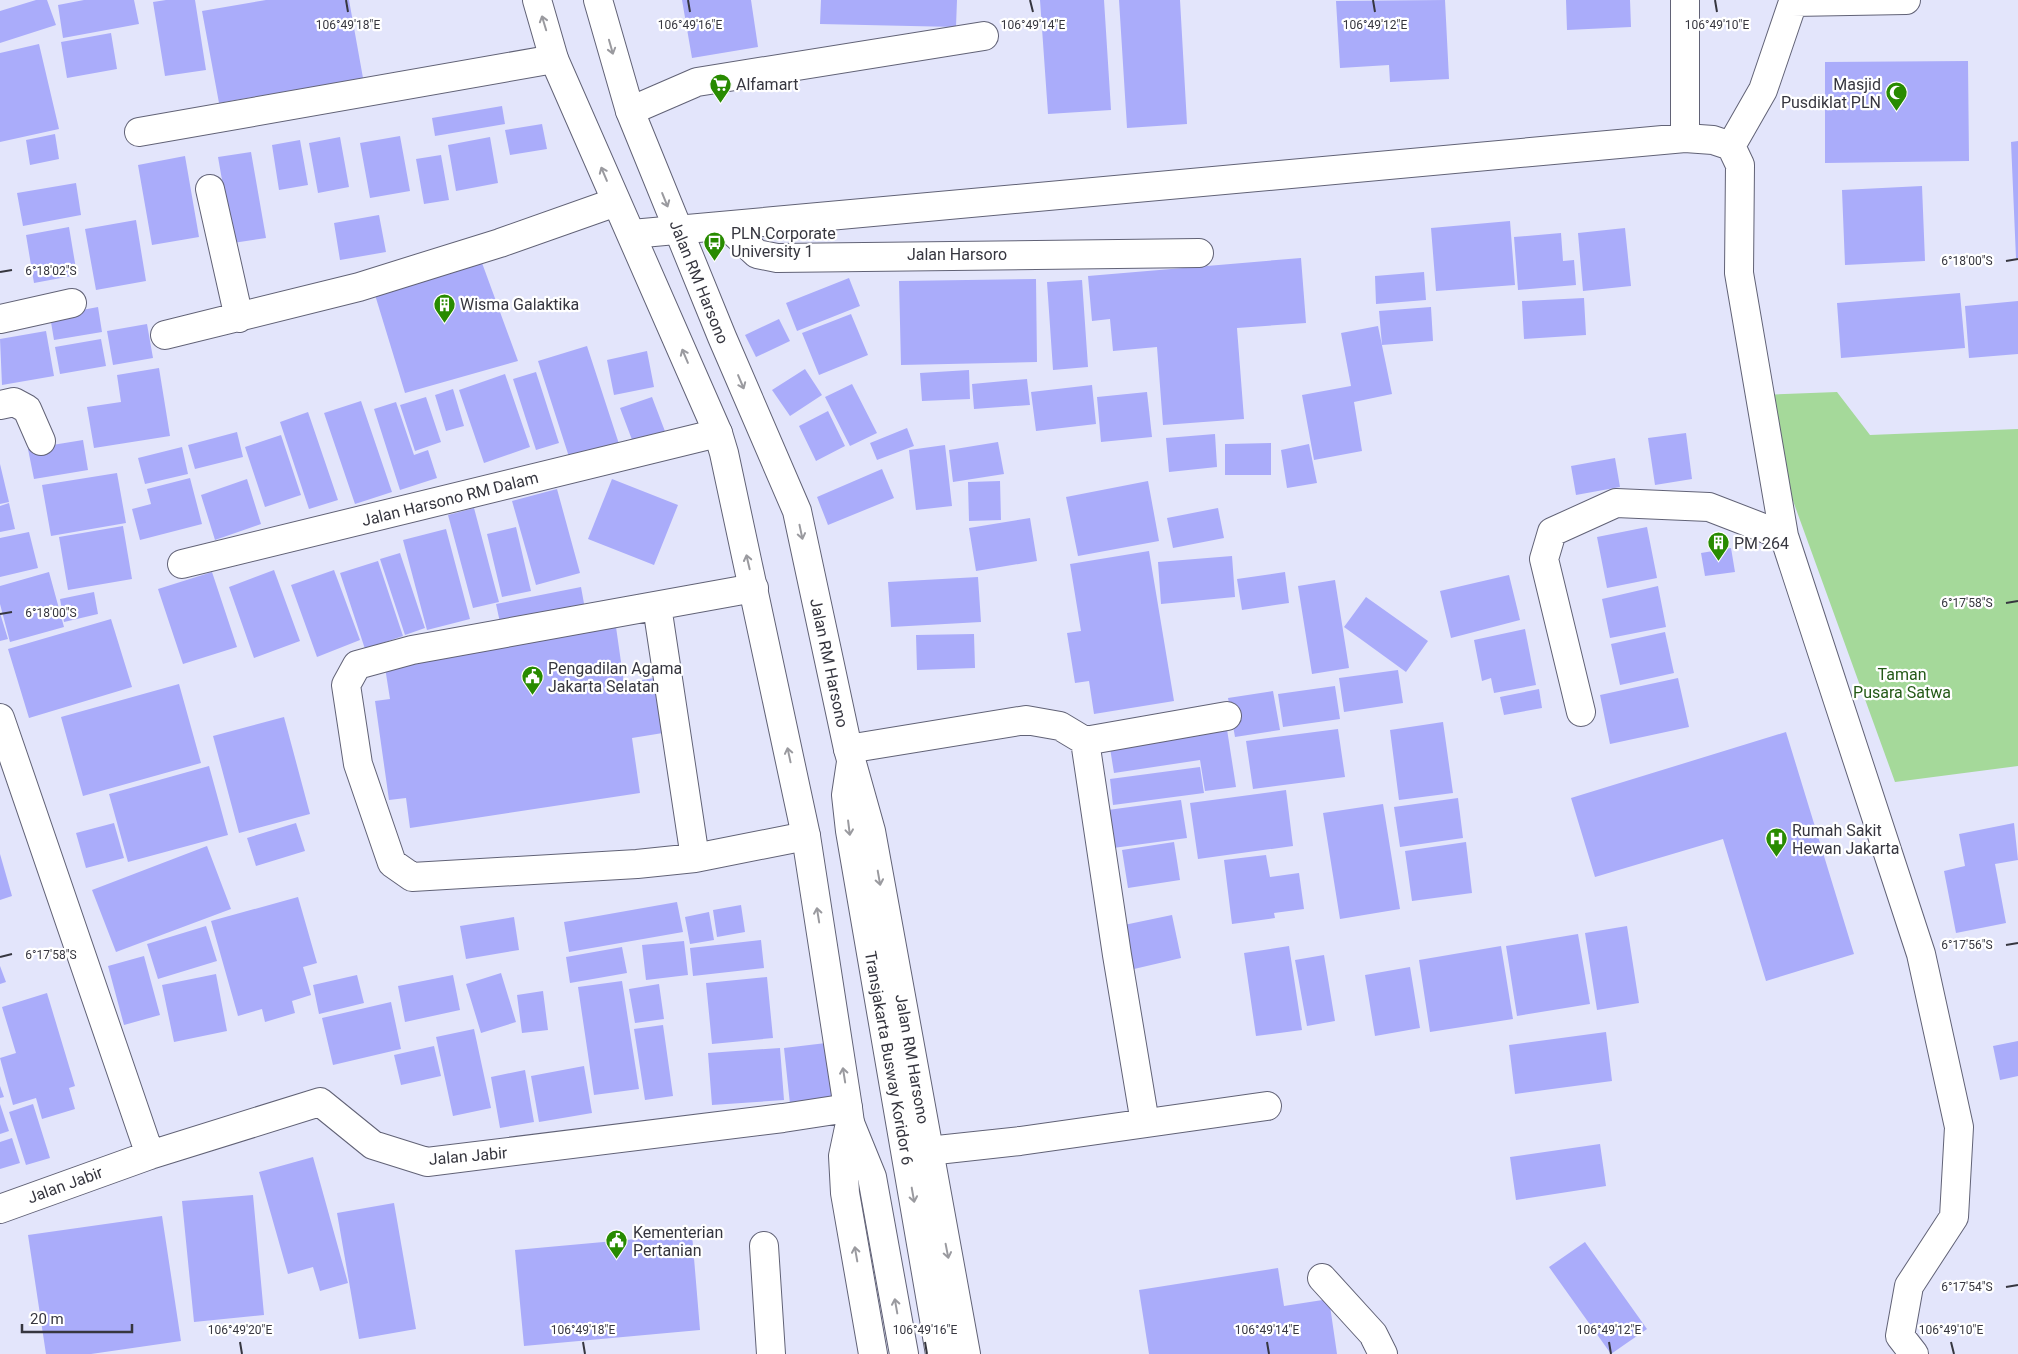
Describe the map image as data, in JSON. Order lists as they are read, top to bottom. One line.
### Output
{"streets":{"street":["Jalan Harsoro","Jalan RM Harsono","Jalan Harsono RM Dalam","Transjakarta Busway Koridor 6","Jalan Jabir"]},"crossings":[["Jalan RM Harsono","Transjakarta Busway Koridor 6"]],"parks":["Taman Pusara Satwa"],"places":{"supermarket":["Alfamart"],"mosque":["Masjid Pusdiklat PLN"],"bus stop":["PLN Corporate University 1"],"building":["Wisma Galaktika","PM 264"],"public building":["Pengadilan Agama Jakarta Selatan","Kementerian Pertanian"],"hospital":["Rumah Sakit Hewan Jakarta"]},"scale_bar":"20 m","coordinates":["106°49'18\"E","106°49'16\"E","106°49'14\"E","106°49'12\"E","106°49'10\"E","6°18'00\"S","6°18'02\"S","6°17'58\"S","6°17'56\"S","6°17'54\"S","106°49'20\"E"]}
